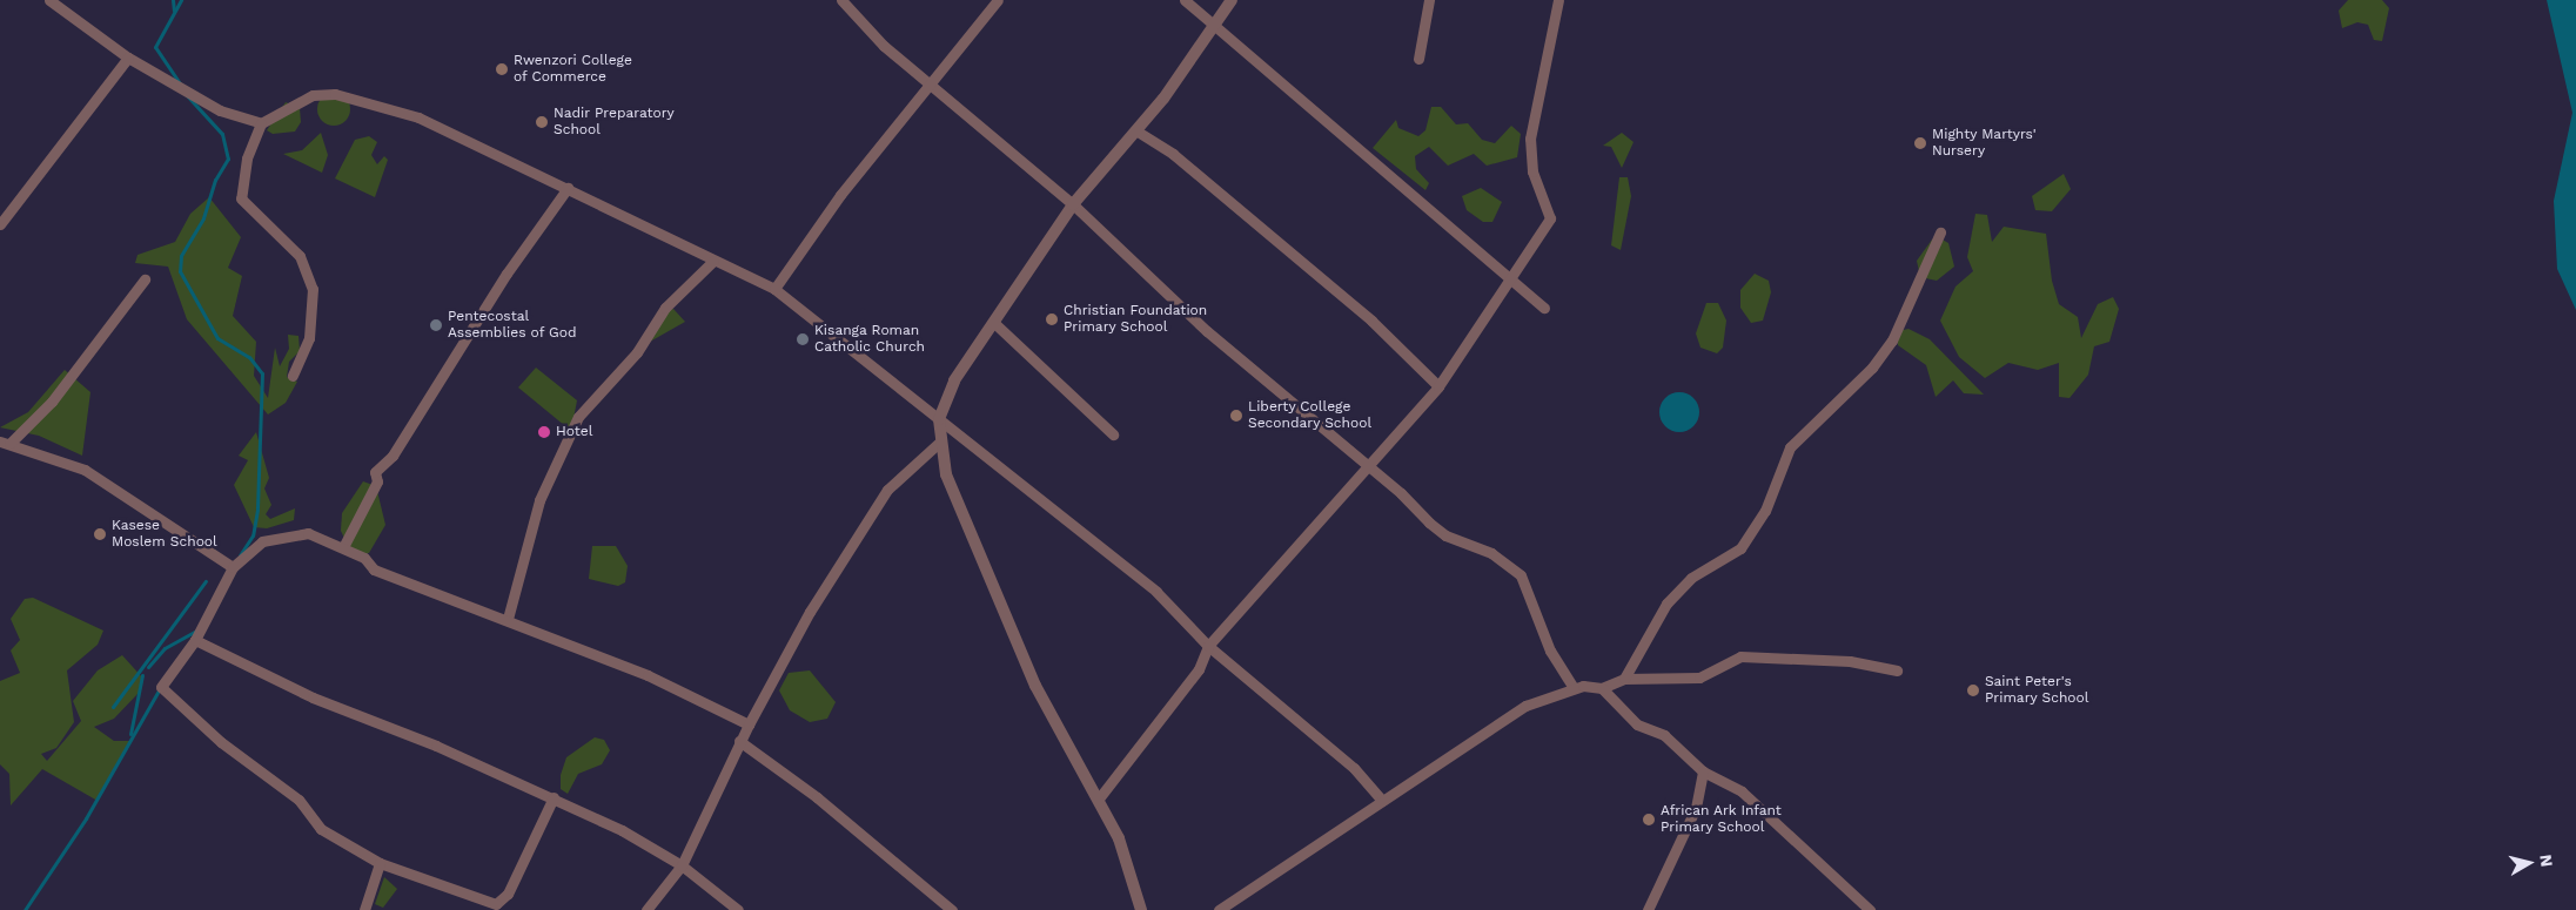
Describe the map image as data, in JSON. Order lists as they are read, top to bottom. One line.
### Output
{"places":["Rwenzori College of Commerce","Nadir Preparatory School","Mighty Martyrs' Nursery","Christian Foundation Primary School","Pentecostal Assemblies of God","Kisanga Roman Catholic Church","Liberty College Secondary School","Hotel","Kasese Moslem School","Saint Peter's Primary School","African Ark Infant Primary School"],"north":"right"}
